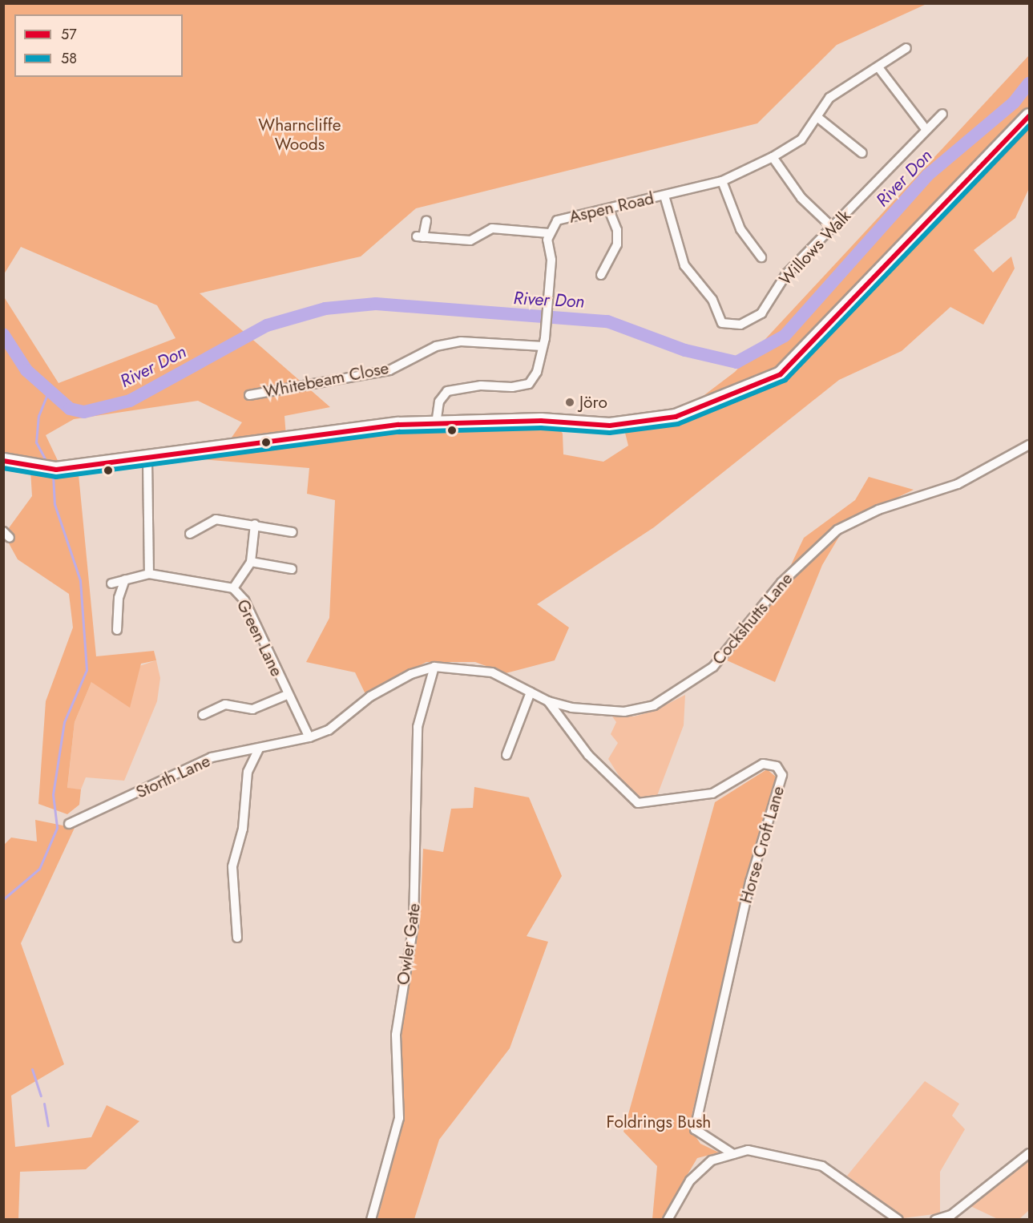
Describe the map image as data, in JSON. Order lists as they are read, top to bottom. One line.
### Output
{"streets":{"street":["Aspen Road","Willows Walk","Whitebeam Close","Cockshutts Lane","Green Lane","Storth Lane","Horse Croft Lane","Owler Gate"]},"crossings":[["Aspen Road","Willows Walk"],["Aspen Road","Whitebeam Close"],["Cockshutts Lane","Horse Croft Lane"],["Cockshutts Lane","Owler Gate"],["Green Lane","Storth Lane"]],"water":["River Don"],"parks":["Wharncliffe Woods","Foldrings Bush"],"places":["Jöro"],"lines":["transit line 57","transit line 58"],"legend":["57","58"]}
